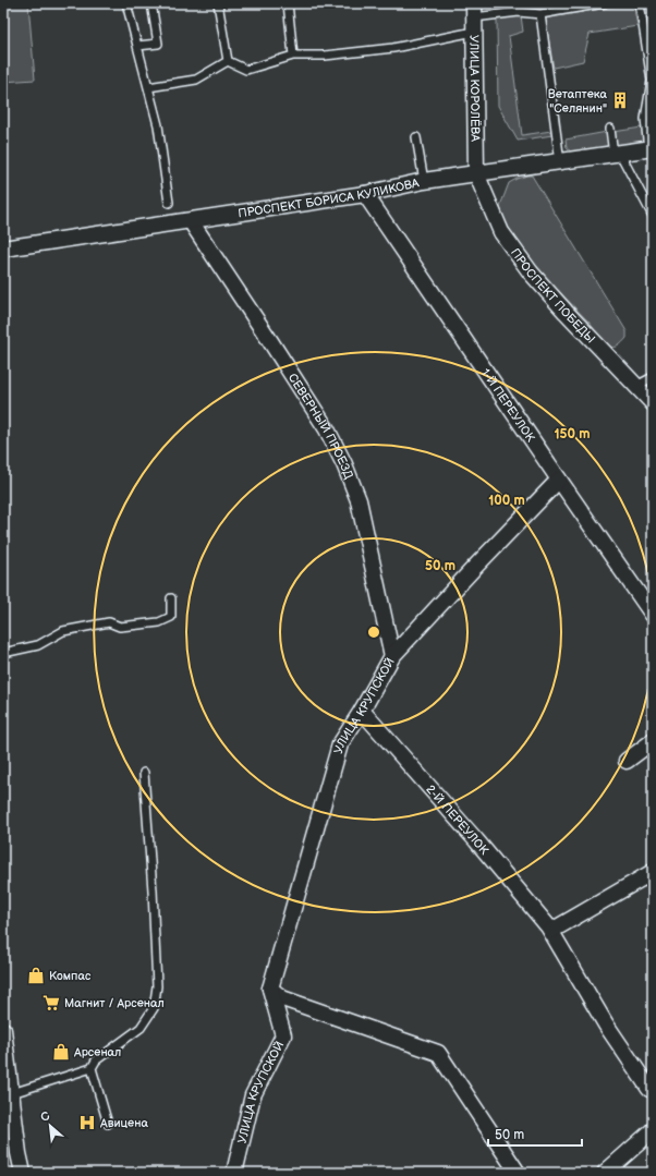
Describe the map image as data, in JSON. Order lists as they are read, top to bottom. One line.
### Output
{"streets":{"street":["УЛИЦА КОРОЛЁВА","ПРОСПЕКТ БОРИСА КУЛИКОВА","ПРОСПЕКТ ПОБЕДЫ","1-Й ПЕРЕУЛОК","СЕВЕРНЫЙ ПРОЕЗД","УЛИЦА КРУПСКОЙ","2-Й ПЕРЕУЛОК"]},"crossings":[["УЛИЦА КОРОЛЁВА","ПРОСПЕКТ БОРИСА КУЛИКОВА"],["УЛИЦА КОРОЛЁВА","ПРОСПЕКТ ПОБЕДЫ"],["ПРОСПЕКТ БОРИСА КУЛИКОВА","ПРОСПЕКТ ПОБЕДЫ"],["ПРОСПЕКТ БОРИСА КУЛИКОВА","1-Й ПЕРЕУЛОК"],["ПРОСПЕКТ БОРИСА КУЛИКОВА","СЕВЕРНЫЙ ПРОЕЗД"],["1-Й ПЕРЕУЛОК","УЛИЦА КРУПСКОЙ"],["СЕВЕРНЫЙ ПРОЕЗД","УЛИЦА КРУПСКОЙ"],["УЛИЦА КРУПСКОЙ","2-Й ПЕРЕУЛОК"]],"places":{"building":["Ветаптека \"Селянин\""],"shop":["Компас","Арсенал"],"supermarket":["Магнит / Арсенал"],"hospital":["Авицена"]},"scale_bar":"50 m","north":"top left","rings":["150 m","100 m","50 m"]}
